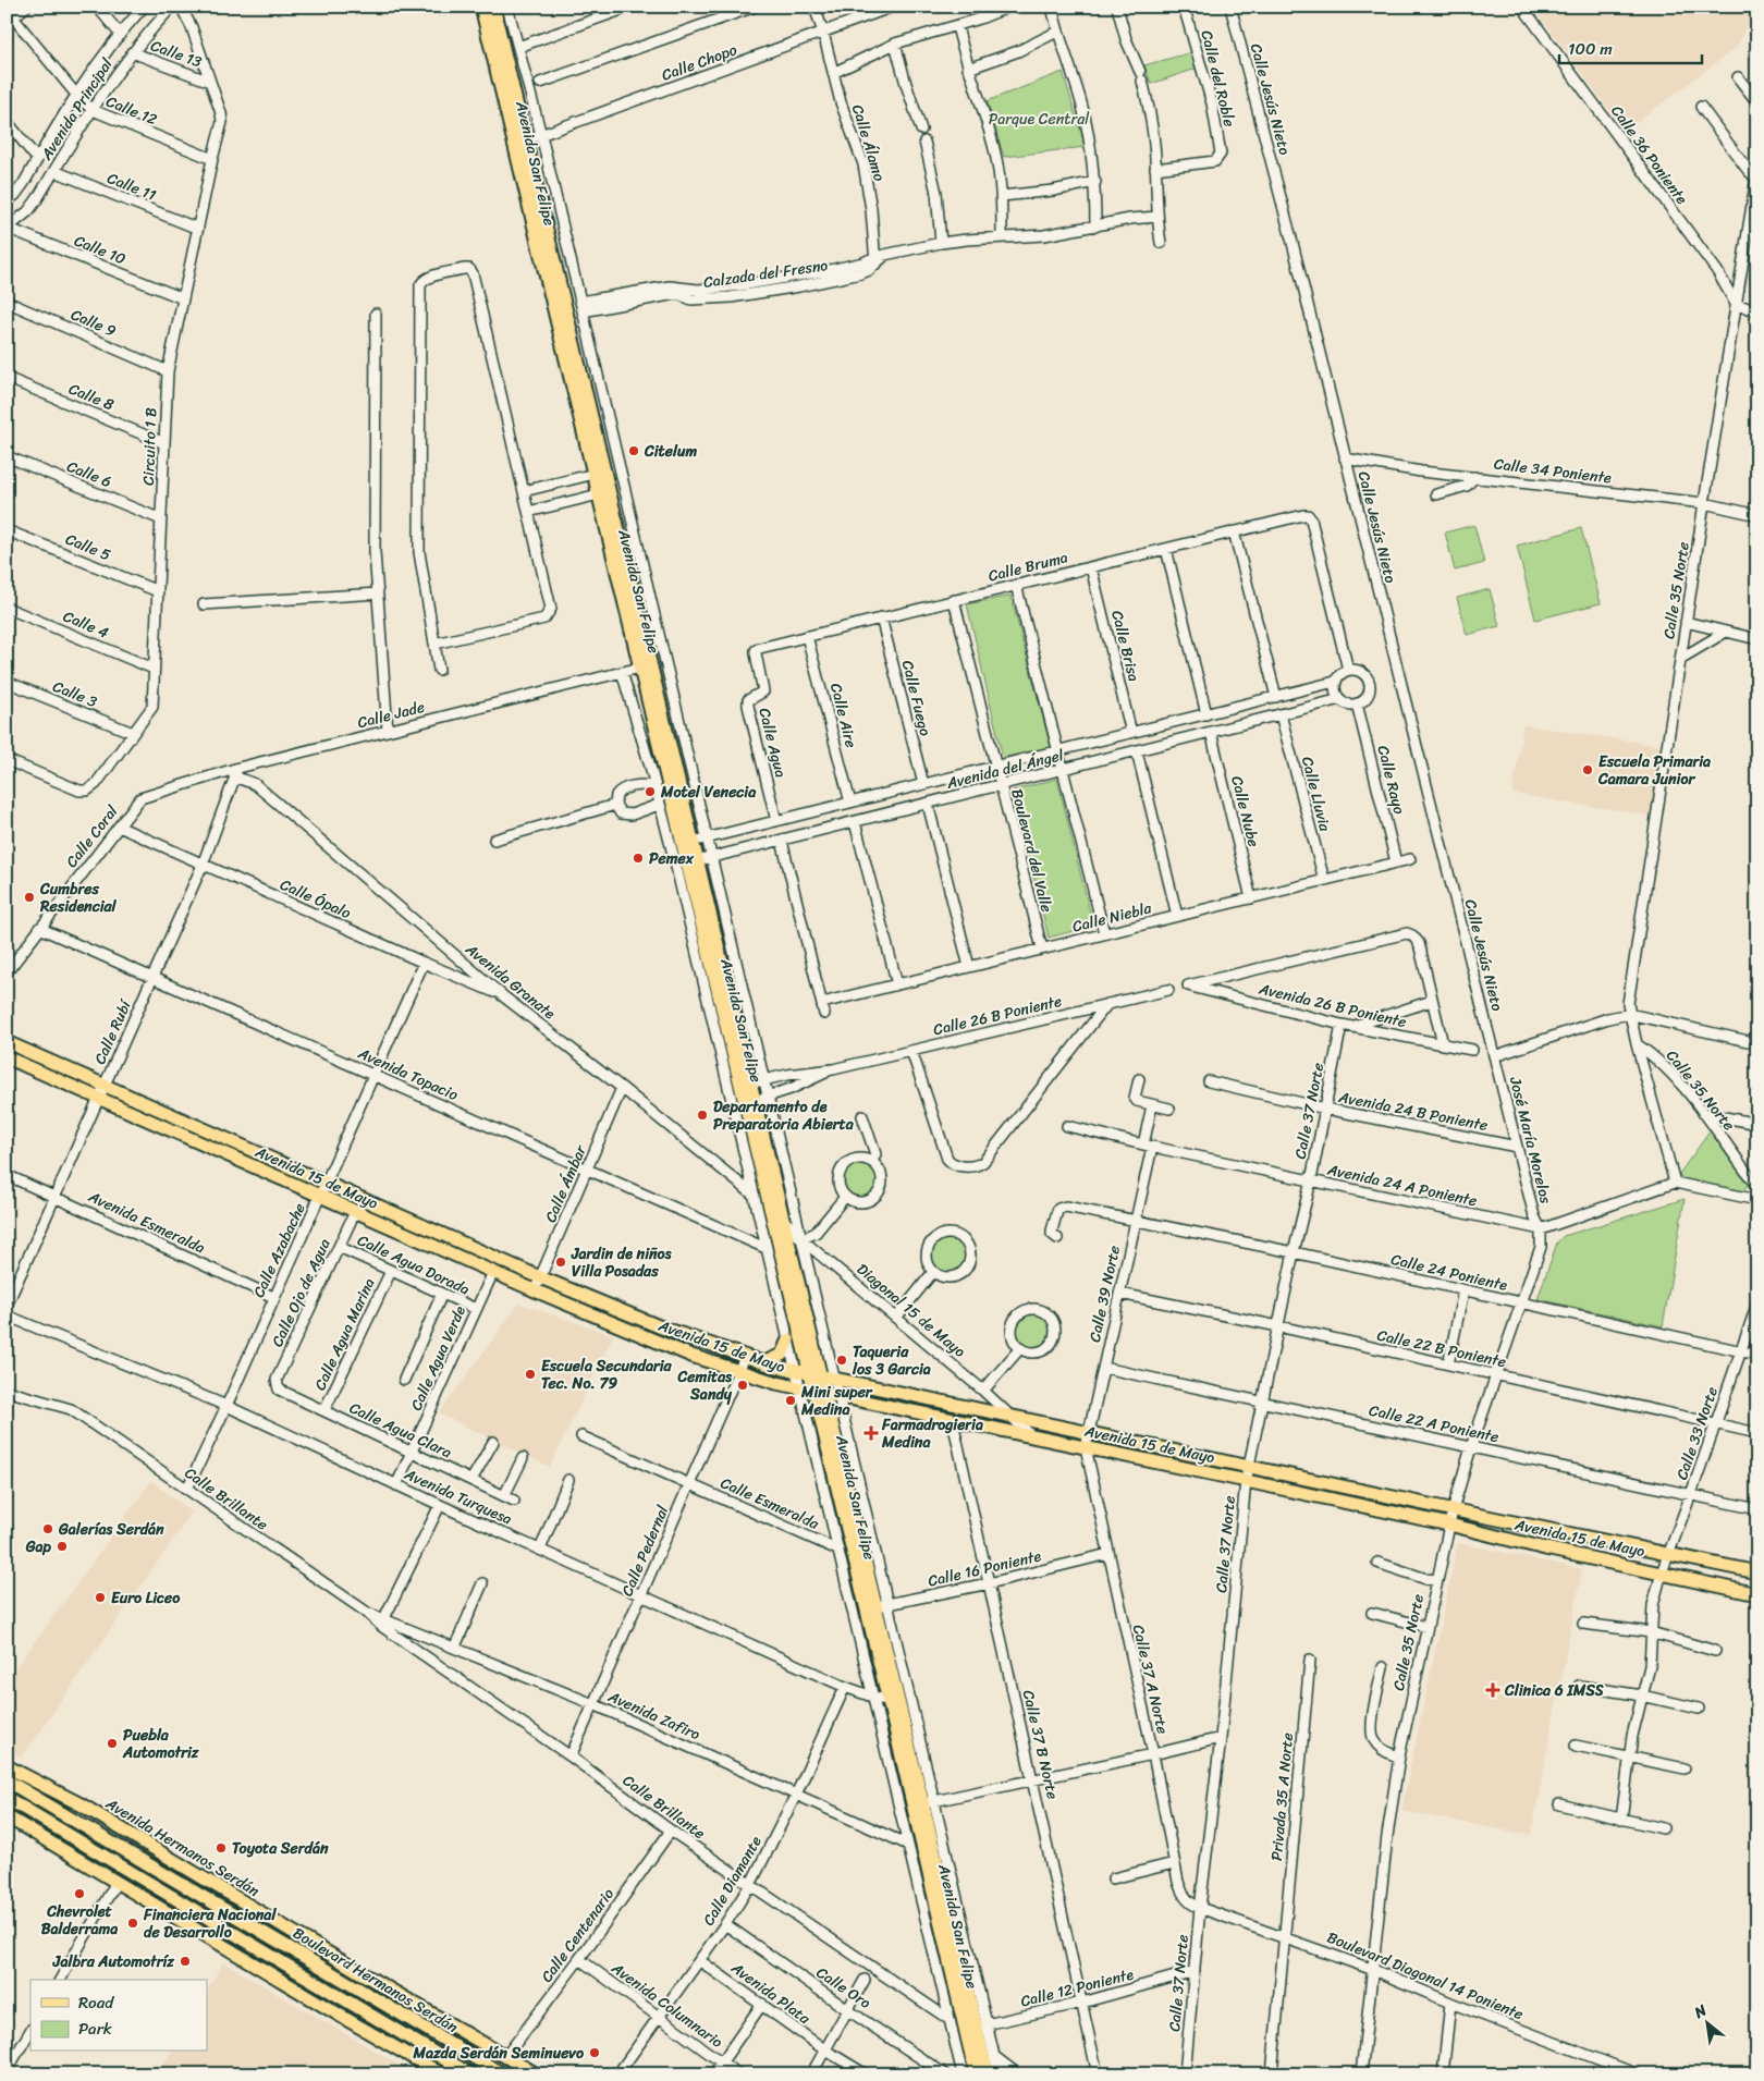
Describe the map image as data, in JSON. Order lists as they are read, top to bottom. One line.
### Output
{"streets":{"main road":["Avenida San Felipe","Avenida 15 de Mayo","Avenida Hermanos Serdán","Boulevard Hermanos Serdán"],"street":["Calle 13","Calle Chopo","Calle del Roble","Calle Jesús Nieto","Avenida Principal","Calle 12","Calle Álamo","Calle 36 Poniente","Calle 11","Calle 10","Calzada del Fresno","Calle 9","Calle 8","Circuito 1 B","Calle 34 Poniente","Calle 6","Calle 5","Calle Bruma","Calle 35 Norte","Calle 4","Calle Brisa","Calle 3","Calle Fuego","Calle Jade","Calle Aire","Calle Agua","Avenida del Ángel","Calle Rayo","Calle Lluvia","Calle Nube","Calle Coral","Boulevard del Valle","Calle Ópalo","Calle Niebla","Avenida Granate","Avenida 26 B Poniente","Calle 26 B Poniente","Calle Rubí","Avenida Topacio","Calle 37 Norte","Avenida 24 B Poniente","José María Morelos","Calle Ámbar","Avenida 24 A Poniente","Avenida Esmeralda","Calle Azabache","Calle Agua Dorada","Calle 24 Poniente","Calle Ojo de Agua","Calle 39 Norte","Diagonal 15 de Mayo","Calle Agua Marina","Calle 22 B Poniente","Calle Agua Verde","Calle 22 A Poniente","Calle Agua Clara","Calle 33 Norte","Avenida Turquesa","Calle Brillante","Calle Esmeralda","Calle Pedernal","Calle 16 Poniente","Calle 37 A Norte","Avenida Zafiro","Calle 37 B Norte","Privada 35 A Norte","Calle Diamante","Calle Centenario","Boulevard Diagonal 14 Poniente","Calle Oro","Calle 12 Poniente","Avenida Plata","Avenida Columnario"]},"crossings":[["Calle 13","Avenida Principal"],["Calle 13","Circuito 1 B"],["Calle Chopo","Calle Álamo"],["Calle Chopo","Avenida San Felipe"],["Calle Jesús Nieto","Calle 34 Poniente"],["Calle Jesús Nieto","José María Morelos"],["Avenida Principal","Calle 12"],["Avenida Principal","Calle 11"],["Avenida Principal","Calle 10"],["Calle 12","Circuito 1 B"],["Calle Álamo","Calzada del Fresno"],["Calle 36 Poniente","Calle 35 Norte"],["Avenida San Felipe","Calzada del Fresno"],["Avenida San Felipe","Calle Jade"],["Avenida San Felipe","Avenida del Ángel"],["Avenida San Felipe","Avenida Granate"],["Avenida San Felipe","Calle 26 B Poniente"],["Avenida San Felipe","Avenida Topacio"],["Avenida San Felipe","Avenida 15 de Mayo"],["Avenida San Felipe","Diagonal 15 de Mayo"],["Avenida San Felipe","Avenida Turquesa"],["Avenida San Felipe","Calle Brillante"],["Avenida San Felipe","Calle Esmeralda"],["Avenida San Felipe","Calle 16 Poniente"],["Avenida San Felipe","Avenida Zafiro"],["Avenida San Felipe","Calle 12 Poniente"],["Calle 11","Circuito 1 B"],["Calle 10","Circuito 1 B"],["Calle 9","Circuito 1 B"],["Calle 8","Circuito 1 B"],["Circuito 1 B","Calle 6"],["Circuito 1 B","Calle 5"],["Circuito 1 B","Calle 4"],["Circuito 1 B","Calle 3"],["Calle 34 Poniente","Calle 35 Norte"],["Calle Bruma","Calle Brisa"],["Calle Bruma","Calle Fuego"],["Calle Bruma","Calle Aire"],["Calle Bruma","Calle Agua"],["Calle Bruma","Avenida del Ángel"],["Calle Bruma","Calle Rayo"],["Calle Bruma","Boulevard del Valle"],["Calle 35 Norte","José María Morelos"],["Calle 35 Norte","Avenida 15 de Mayo"],["Calle 35 Norte","Avenida 24 A Poniente"],["Calle 35 Norte","Calle 24 Poniente"],["Calle 35 Norte","Calle 22 B Poniente"],["Calle 35 Norte","Calle 22 A Poniente"],["Calle 35 Norte","Boulevard Diagonal 14 Poniente"],["Calle Brisa","Avenida del Ángel"],["Calle Fuego","Avenida del Ángel"],["Calle Jade","Calle Coral"],["Calle Jade","Avenida Granate"],["Calle Jade","Calle Rubí"],["Calle Aire","Avenida del Ángel"],["Calle Agua","Avenida del Ángel"],["Avenida del Ángel","Calle Rayo"],["Avenida del Ángel","Calle Lluvia"],["Avenida del Ángel","Calle Nube"],["Avenida del Ángel","Boulevard del Valle"],["Calle Rayo","Calle Niebla"],["Calle Lluvia","Calle Niebla"],["Calle Nube","Calle Niebla"],["Calle Coral","Calle Ópalo"],["Calle Coral","Avenida Topacio"],["Boulevard del Valle","Calle Niebla"],["Calle Ópalo","Avenida Granate"],["Calle Ópalo","Calle Rubí"],["Calle Ópalo","Calle Azabache"],["Avenida Granate","Calle Rubí"],["Avenida Granate","Calle Ámbar"],["Avenida Granate","Diagonal 15 de Mayo"],["Avenida 26 B Poniente","Calle 37 Norte"],["Calle Rubí","Avenida Topacio"],["Calle Rubí","Avenida 15 de Mayo"],["Calle Rubí","Avenida Esmeralda"],["Avenida Topacio","Calle Ámbar"],["Avenida Topacio","Calle Azabache"],["Calle 37 Norte","Avenida 24 B Poniente"],["Calle 37 Norte","Avenida 15 de Mayo"],["Calle 37 Norte","Avenida 24 A Poniente"],["Calle 37 Norte","Calle 24 Poniente"],["Calle 37 Norte","Calle 22 B Poniente"],["Calle 37 Norte","Calle 22 A Poniente"],["Calle 37 Norte","Calle 37 A Norte"],["Calle 37 Norte","Boulevard Diagonal 14 Poniente"],["Calle 37 Norte","Calle 12 Poniente"],["Avenida 24 B Poniente","José María Morelos"],["José María Morelos","Avenida 24 A Poniente"],["Avenida 15 de Mayo","Calle Ámbar"],["Avenida 15 de Mayo","Calle Azabache"],["Avenida 15 de Mayo","Calle Ojo de Agua"],["Avenida 15 de Mayo","Calle 39 Norte"],["Avenida 15 de Mayo","Diagonal 15 de Mayo"],["Avenida 15 de Mayo","Calle Agua Verde"],["Avenida 15 de Mayo","Calle 33 Norte"],["Avenida 15 de Mayo","Calle Pedernal"],["Avenida 15 de Mayo","Calle 37 A Norte"],["Avenida 15 de Mayo","Calle 37 B Norte"],["Avenida 24 A Poniente","Calle 39 Norte"],["Avenida Esmeralda","Calle Azabache"],["Calle Azabache","Avenida Turquesa"],["Calle Azabache","Calle Brillante"],["Calle Agua Dorada","Calle Ojo de Agua"],["Calle Agua Dorada","Calle Agua Marina"],["Calle Agua Dorada","Calle Agua Verde"],["Calle 24 Poniente","Calle 39 Norte"],["Calle 24 Poniente","Calle 33 Norte"],["Calle Ojo de Agua","Calle Agua Clara"],["Calle 39 Norte","Calle 22 B Poniente"],["Calle 39 Norte","Calle 22 A Poniente"],["Calle 39 Norte","Calle 37 A Norte"],["Calle Agua Marina","Calle Agua Clara"],["Calle 22 B Poniente","Calle 33 Norte"],["Calle Agua Verde","Calle Agua Clara"],["Calle Agua Verde","Avenida Turquesa"],["Calle 22 A Poniente","Calle 33 Norte"],["Avenida Turquesa","Calle Pedernal"],["Avenida Turquesa","Calle Diamante"],["Calle Brillante","Calle Pedernal"],["Calle Brillante","Avenida Zafiro"],["Calle Brillante","Calle Diamante"],["Calle Brillante","Calle Centenario"],["Calle Esmeralda","Calle Pedernal"],["Calle Pedernal","Avenida Zafiro"],["Calle 16 Poniente","Calle 37 A Norte"],["Calle 16 Poniente","Calle 37 B Norte"],["Calle 37 A Norte","Boulevard Diagonal 14 Poniente"],["Avenida Zafiro","Calle Diamante"],["Calle 37 B Norte","Calle 12 Poniente"],["Privada 35 A Norte","Boulevard Diagonal 14 Poniente"],["Avenida Hermanos Serdán","Calle Centenario"],["Calle Diamante","Calle Oro"],["Calle Diamante","Avenida Plata"],["Calle Diamante","Avenida Columnario"],["Calle Centenario","Avenida Columnario"]],"parks":["Parque Central"],"places":{"other":["Citelum","Escuela Primaria Camara Junior","Motel Venecia","Pemex","Cumbres Residencial","Departamento de Preparatoria Abierta","Jardin de niños Villa Posadas","Taqueria los 3 Garcia","Escuela Secundaria Tec. No. 79","Cemitas Sandy","Mini super Medina","Galerías Serdán","Gap","Euro Liceo","Puebla Automotriz","Toyota Serdán","Chevrolet Balderrama","Financiera Nacional de Desarrollo","Jalbra Automotríz","Mazda Serdán Seminuevo"],"health":["Farmadrogieria Medina","Clinica 6 IMSS"]},"legend":["Road","Park"],"scale_bar":"100 m","north":"top left"}
